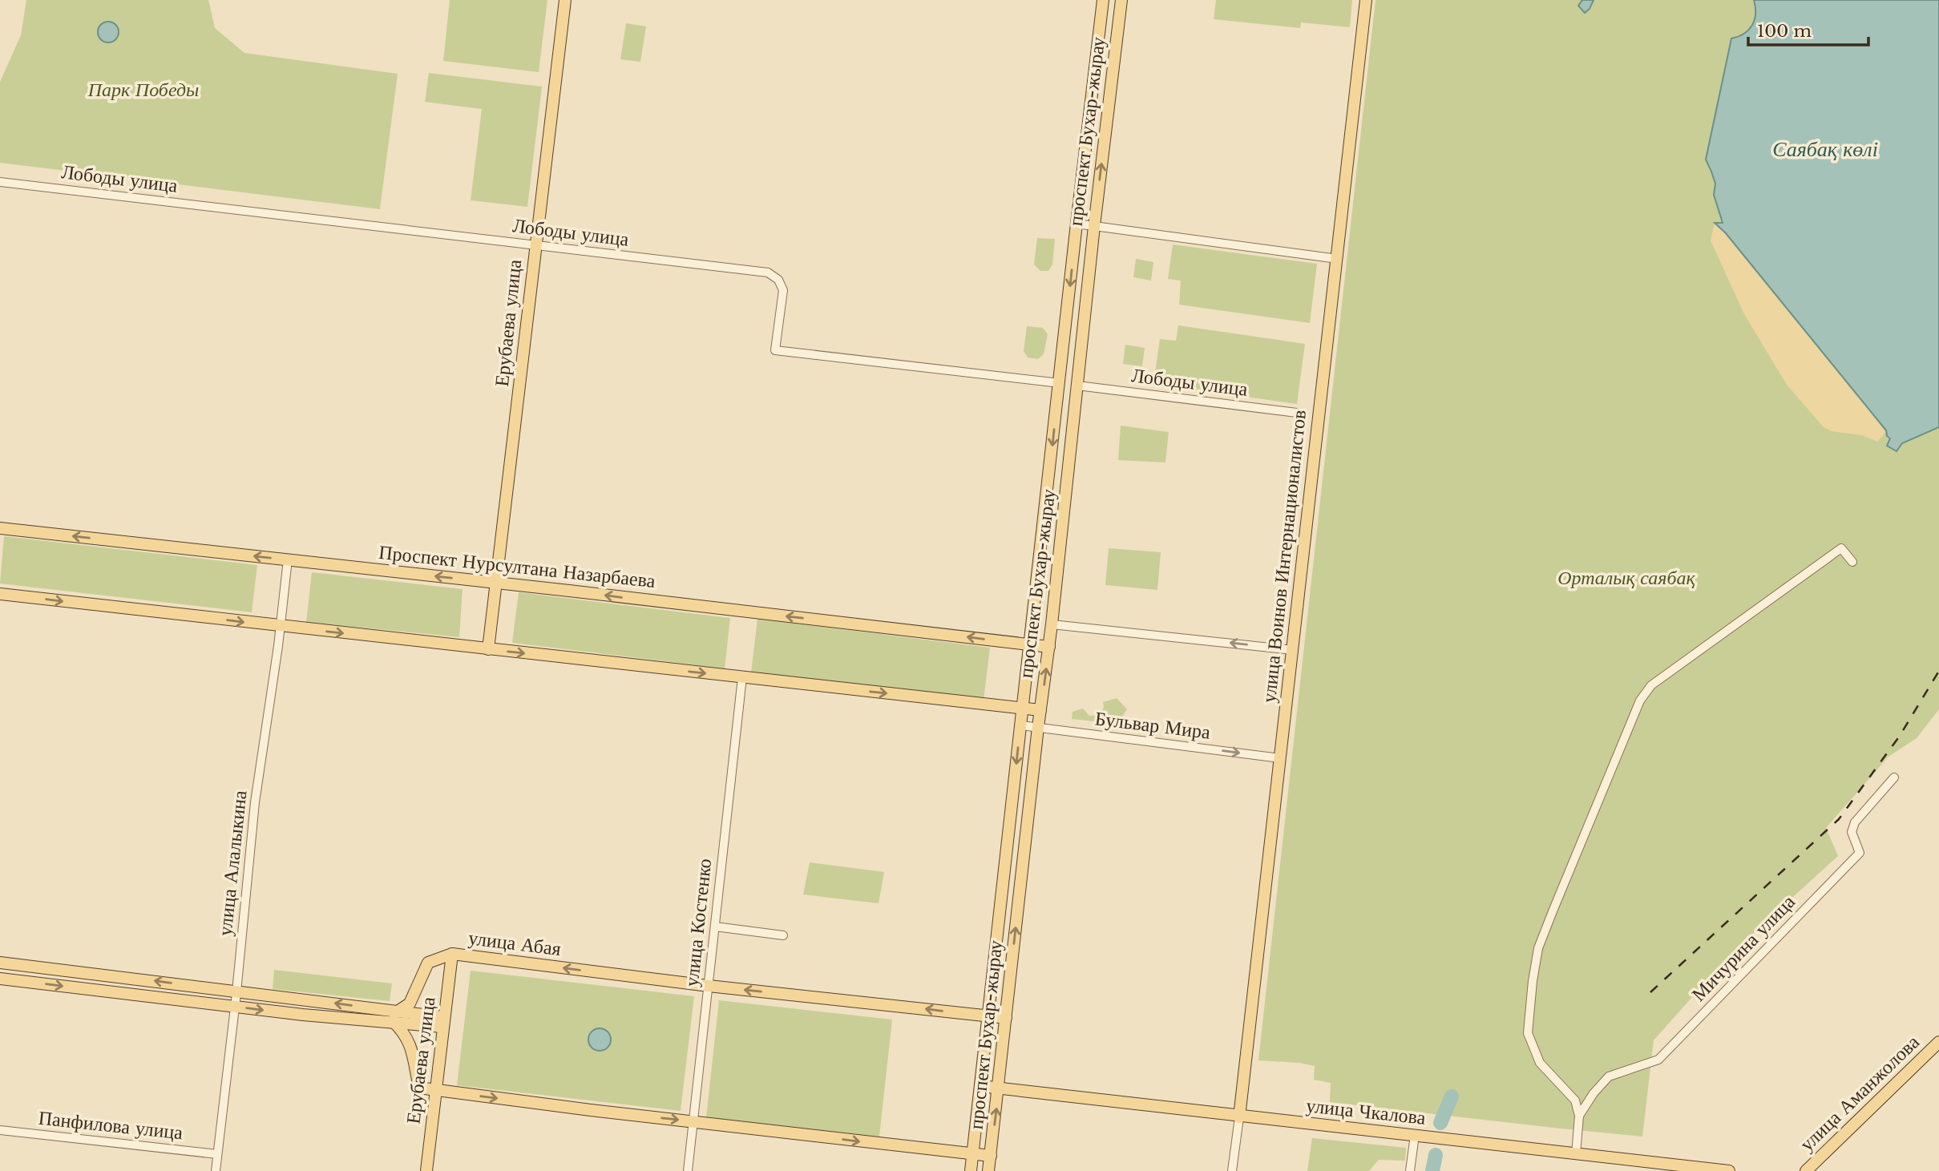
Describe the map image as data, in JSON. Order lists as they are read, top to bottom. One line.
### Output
{"streets":{"main road":["проспект Бухар-жырау","Ерубаева улица","улица Воинов Интернационалистов","Проспект Нурсултана Назарбаева","улица Абая","улица Аманжолова","улица Чкалова"],"street":["Лободы улица","Бульвар Мира","улица Алалыкина","улица Костенко","Мичурина улица","Панфилова улица"]},"crossings":[["проспект Бухар-жырау","Лободы улица"],["проспект Бухар-жырау","Проспект Нурсултана Назарбаева"],["проспект Бухар-жырау","Бульвар Мира"],["проспект Бухар-жырау","улица Абая"],["проспект Бухар-жырау","улица Чкалова"],["Лободы улица","Ерубаева улица"],["Ерубаева улица","Проспект Нурсултана Назарбаева"],["Ерубаева улица","улица Абая"],["улица Воинов Интернационалистов","Бульвар Мира"],["улица Воинов Интернационалистов","улица Чкалова"],["Проспект Нурсултана Назарбаева","улица Алалыкина"],["улица Алалыкина","Панфилова улица"],["улица Костенко","улица Абая"]],"one_way":["Бульвар Мира","улица Абая"],"water":["Саябақ көлі"],"parks":["Парк Победы","Орталық саябақ"],"scale_bar":"100 m"}
